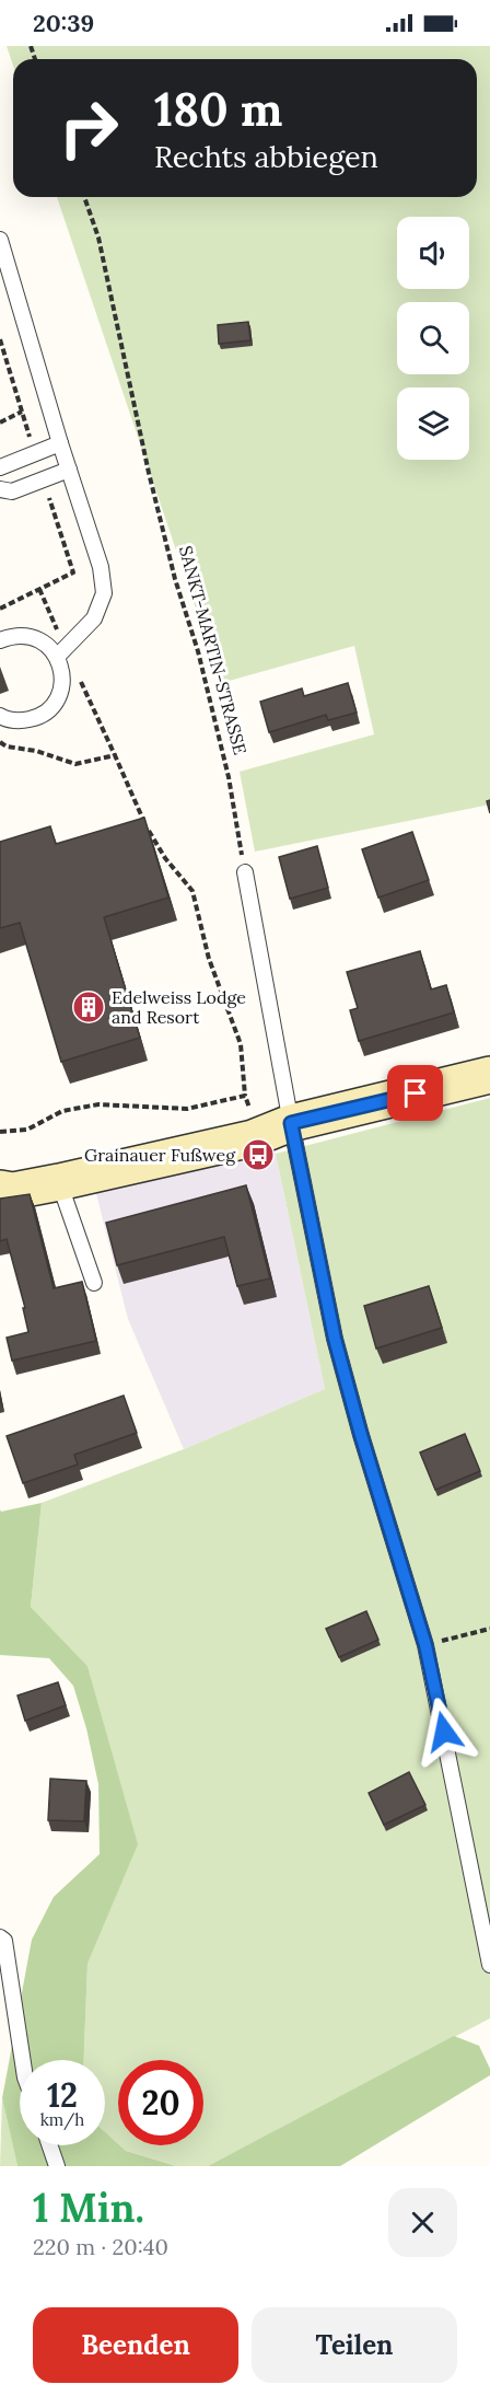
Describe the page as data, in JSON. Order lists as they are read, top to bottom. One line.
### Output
{"streets":{"path":["SANKT-MARTIN-STRASSE"]},"places":{"building":["Edelweiss Lodge and Resort"],"bus stop":["Grainauer Fußweg"]},"page":{"status":"20:39","turn":["180 m","Rechts abbiegen"],"speed":"12 km/h","limit":"20","heading":["1 Min.","220 m · 20:40"],"buttons":["Beenden","Teilen"]}}
